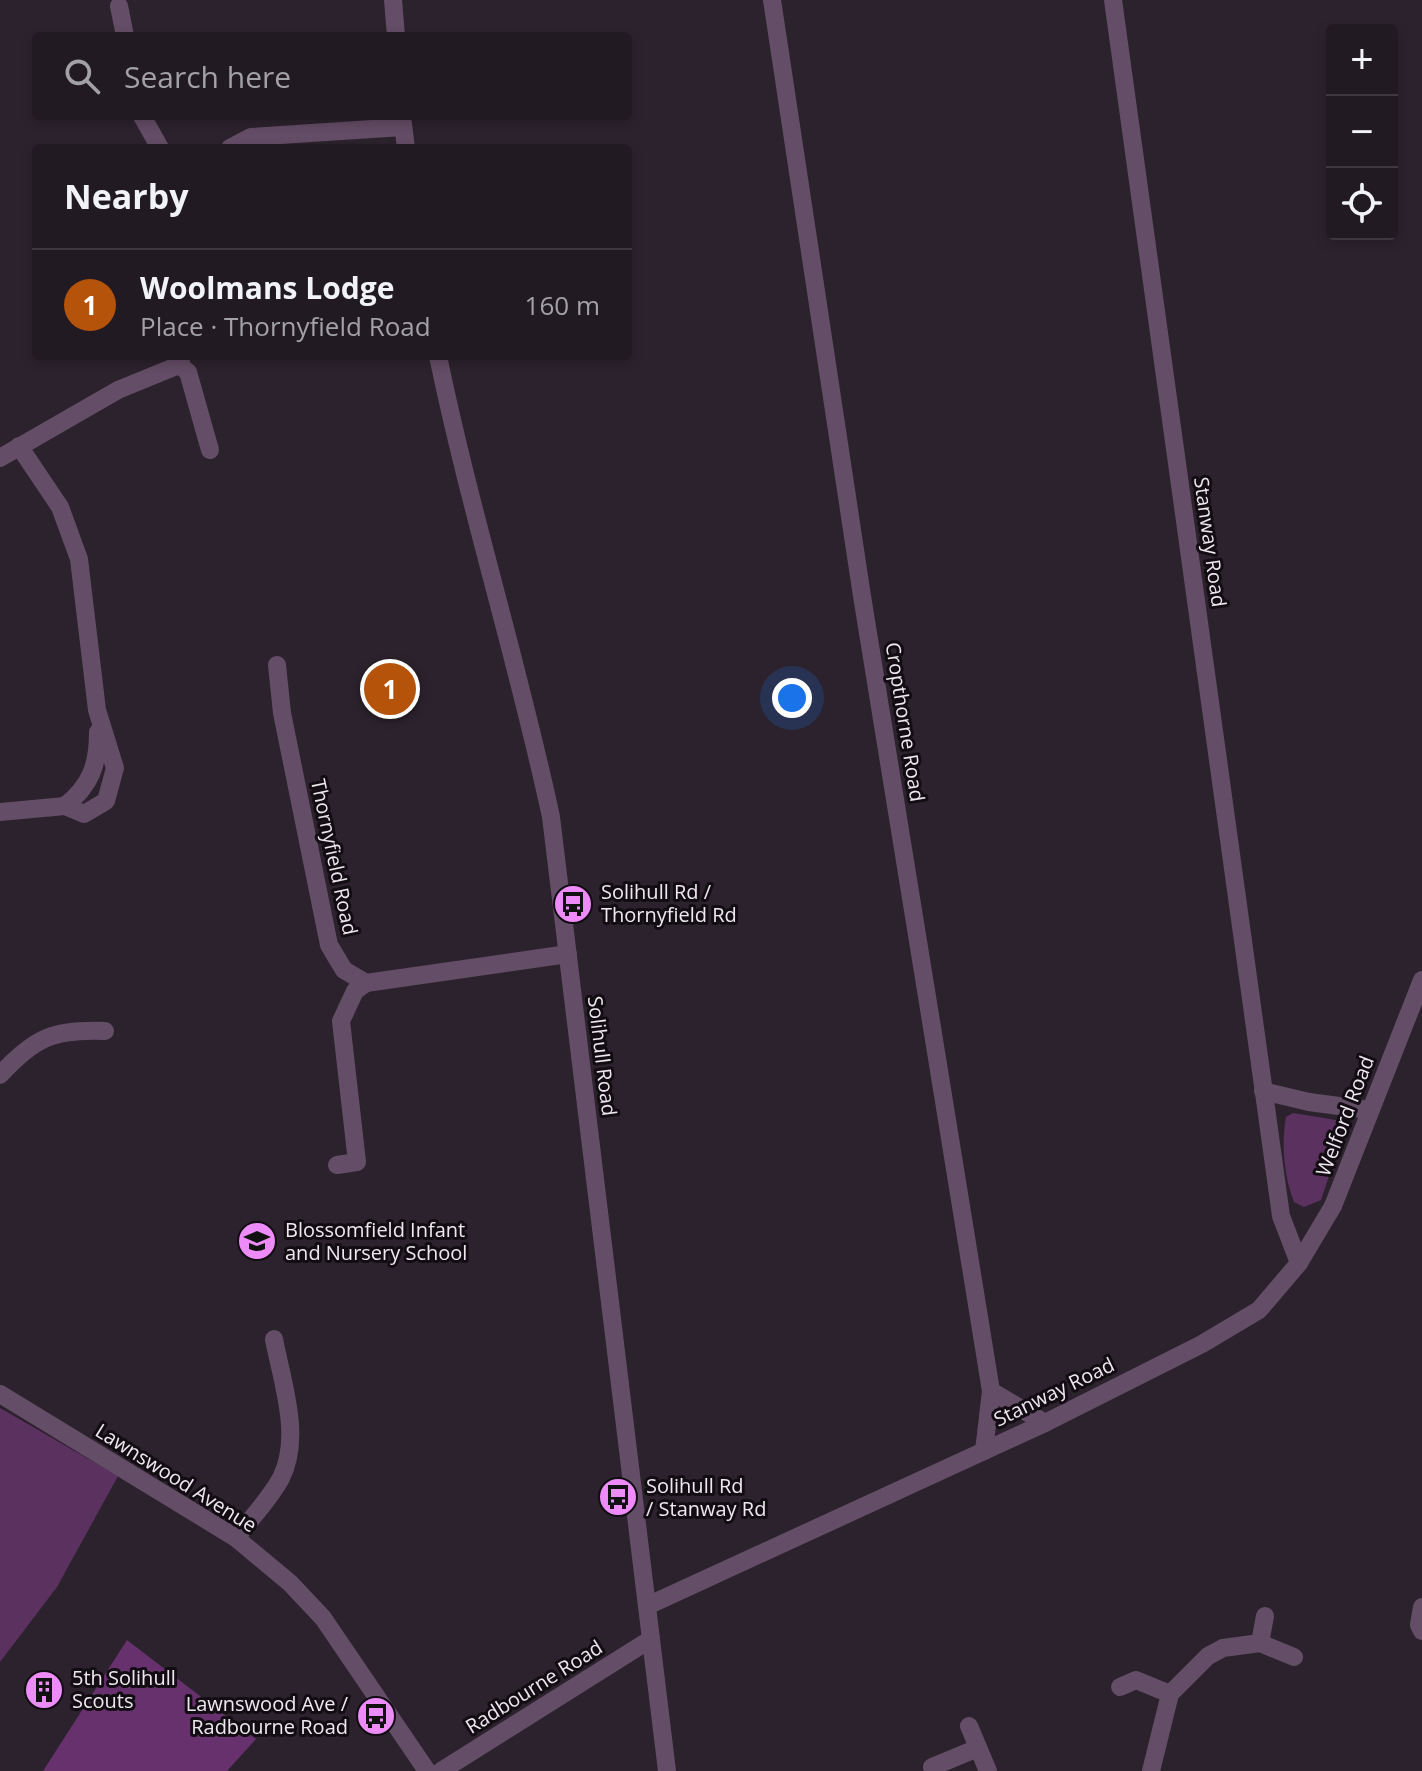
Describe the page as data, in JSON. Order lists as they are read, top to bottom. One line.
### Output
{"streets":{"street":["Stanway Road","Cropthorne Road","Thornyfield Road","Solihull Road","Welford Road","Lawnswood Avenue","Radbourne Road"]},"crossings":[["Stanway Road","Cropthorne Road"],["Stanway Road","Solihull Road"],["Stanway Road","Welford Road"],["Solihull Road","Radbourne Road"]],"places":{"bus stop":["Solihull Rd / Thornyfield Rd","Solihull Rd / Stanway Rd","Lawnswood Ave / Radbourne Road"],"school or university":["Blossomfield Infant and Nursery School"],"building":["5th Solihull Scouts"]},"page":{"map_buttons":["+","−"],"search":"Search here","heading":"Nearby","list":[{"mark":"1","name":"Woolmans Lodge","note":"Place · Thornyfield Road","value":"160 m"}],"pins":"1"}}
